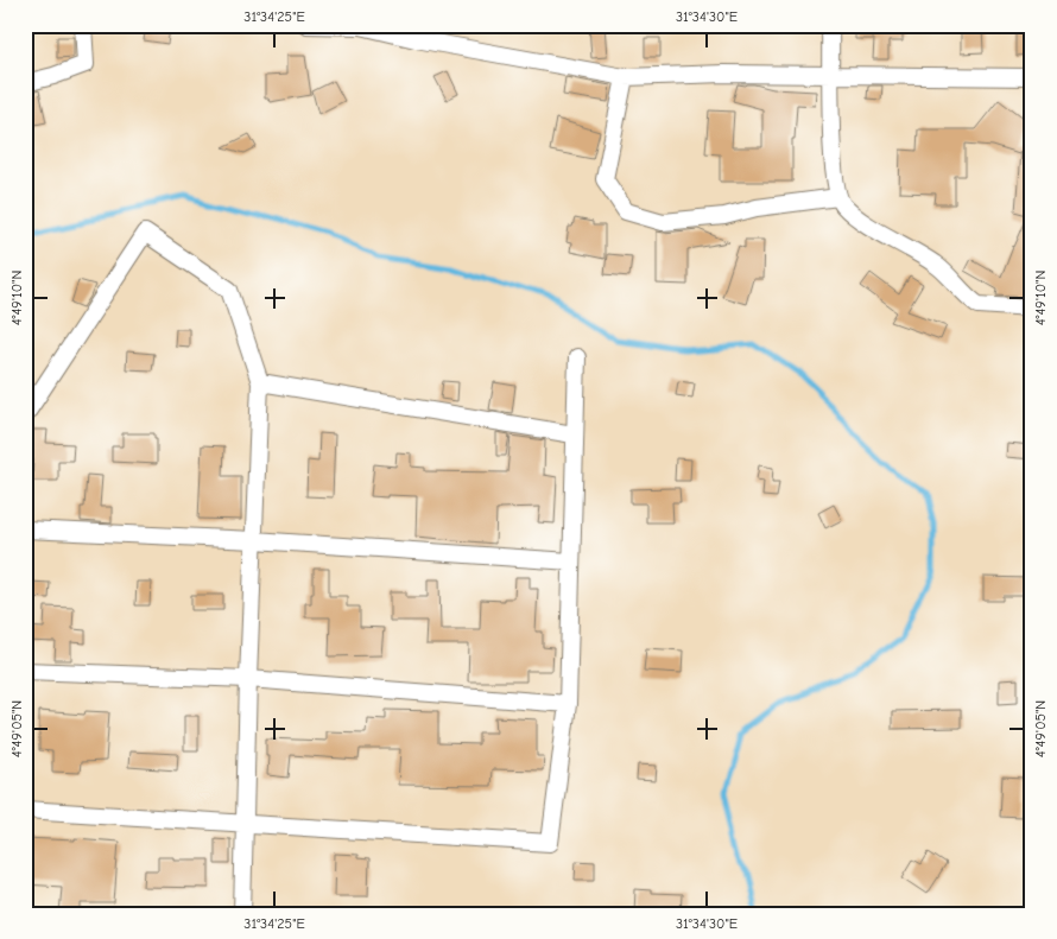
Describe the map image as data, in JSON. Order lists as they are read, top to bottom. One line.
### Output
{"coordinates":["31°34'25\"E","31°34'30\"E","4°49'10\"N","4°49'05\"N"]}
